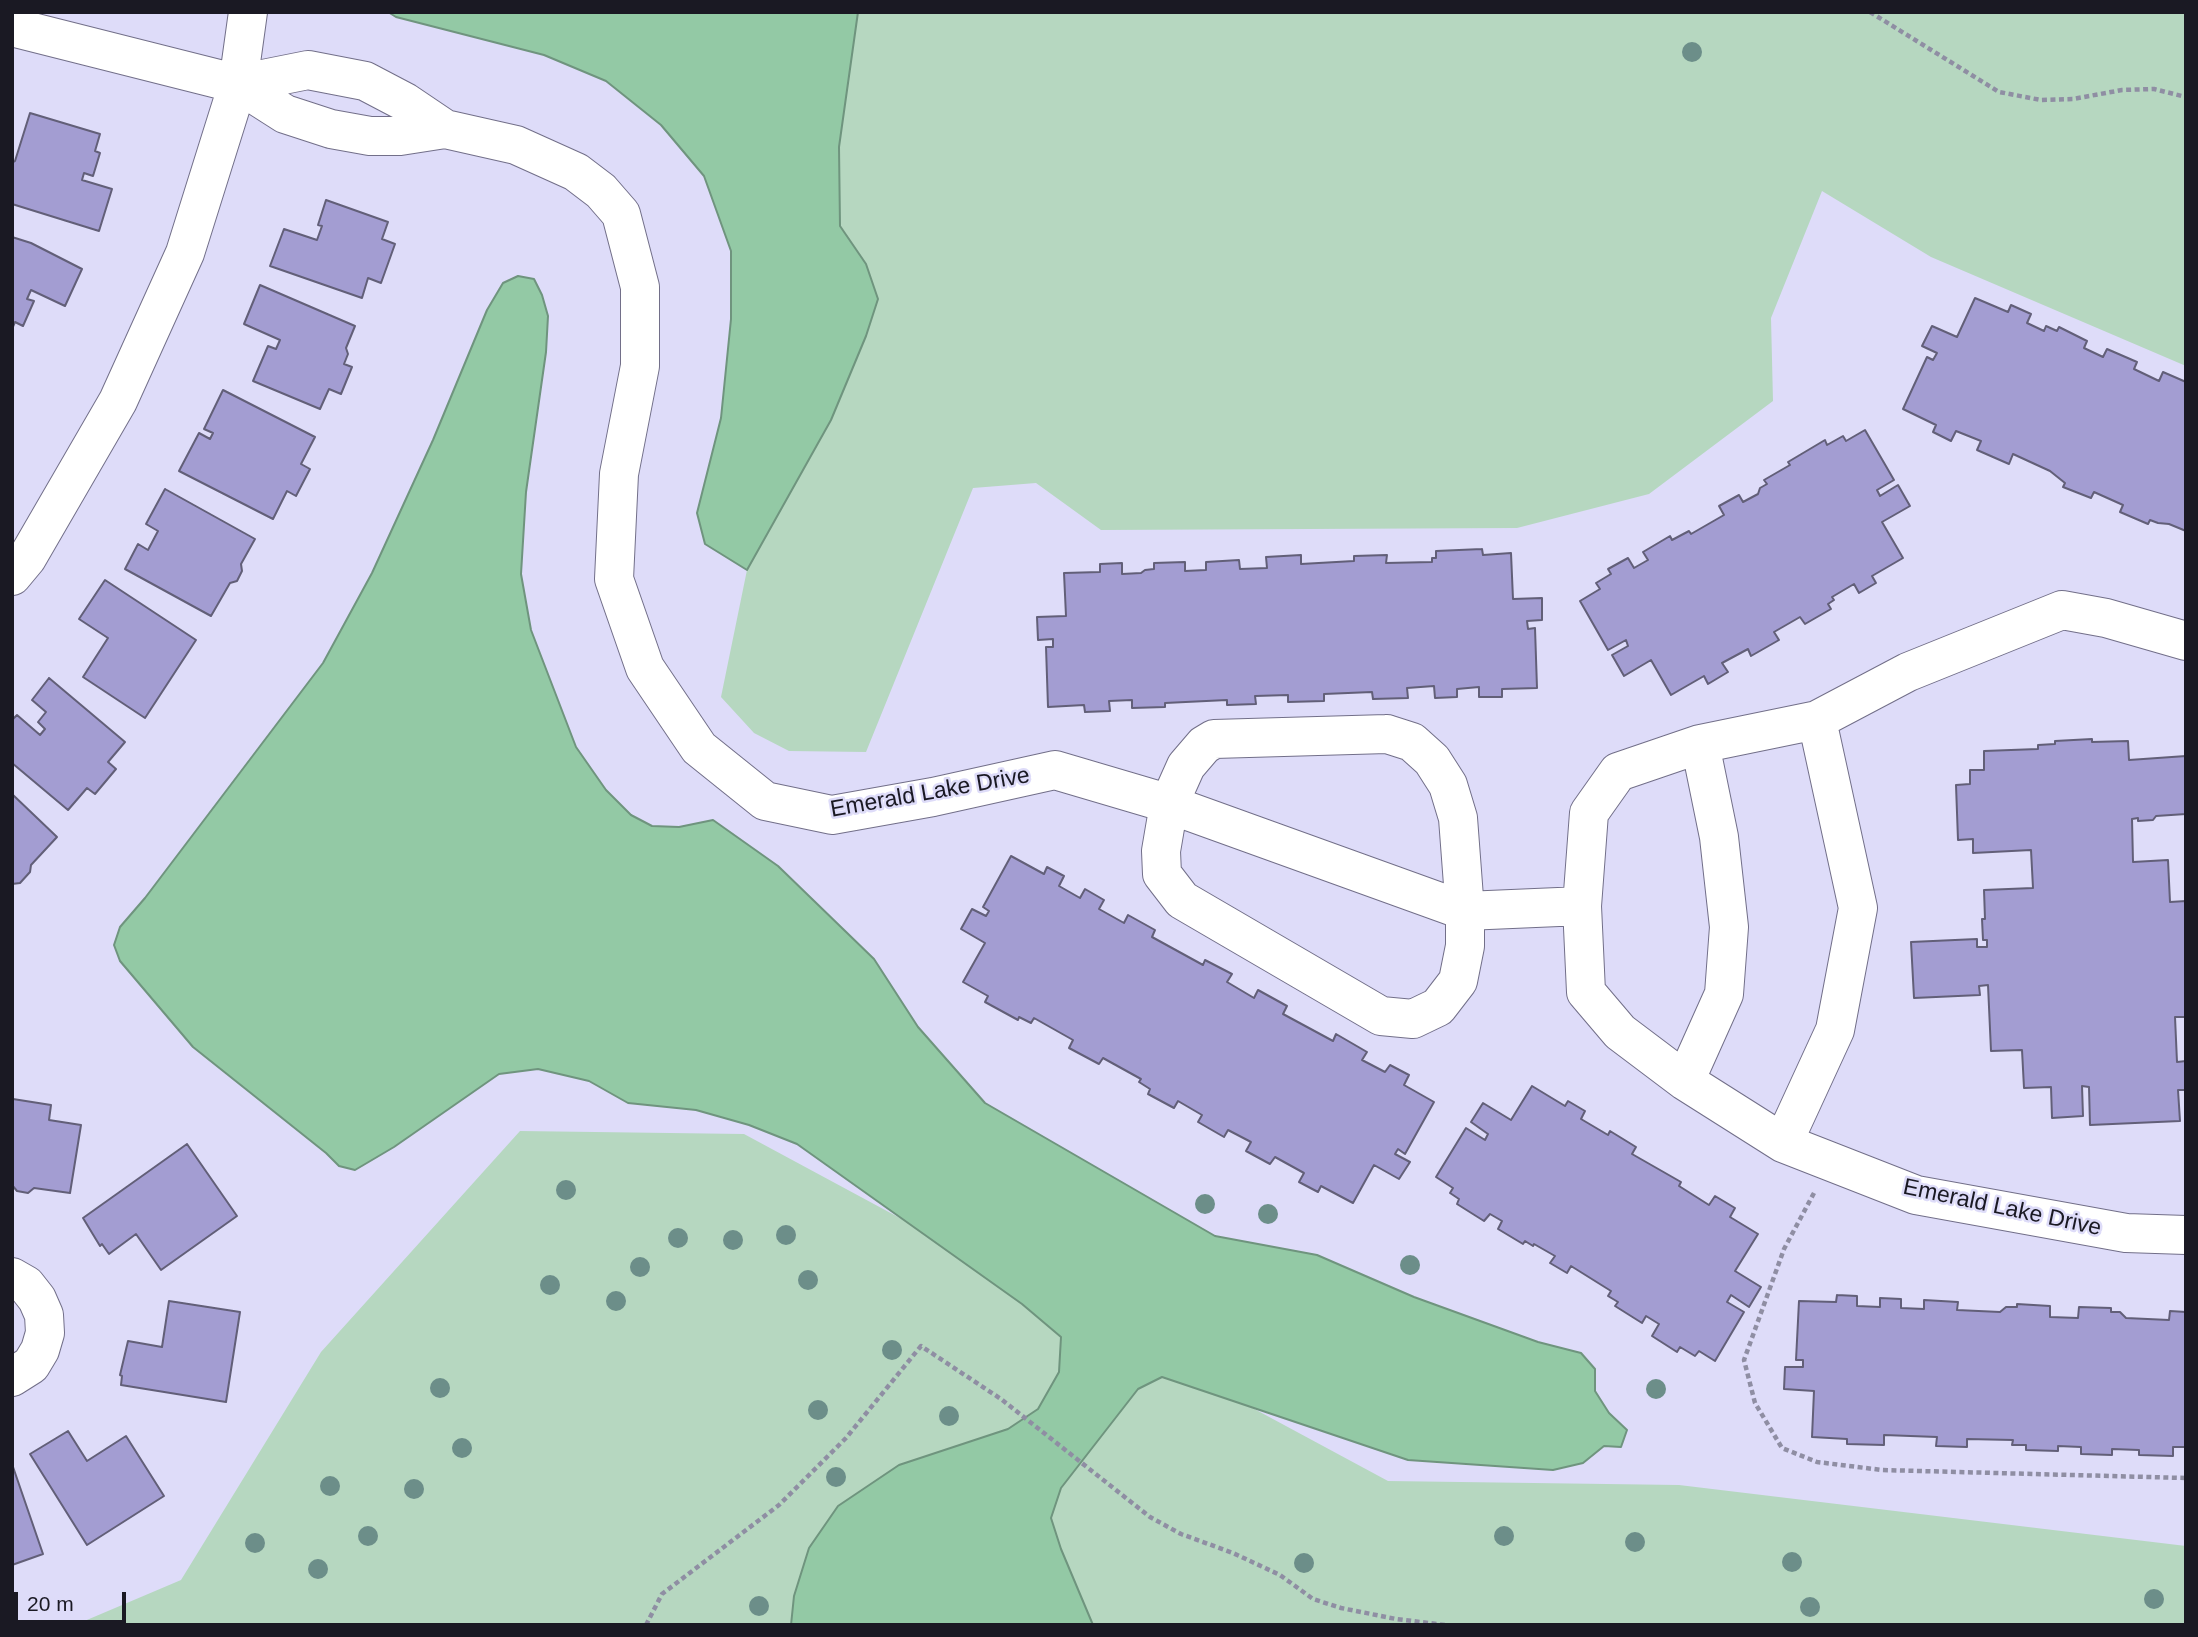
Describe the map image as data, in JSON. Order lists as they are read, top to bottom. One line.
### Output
{"streets":{"street":["Emerald Lake Drive"]},"scale_bar":"20 m"}
